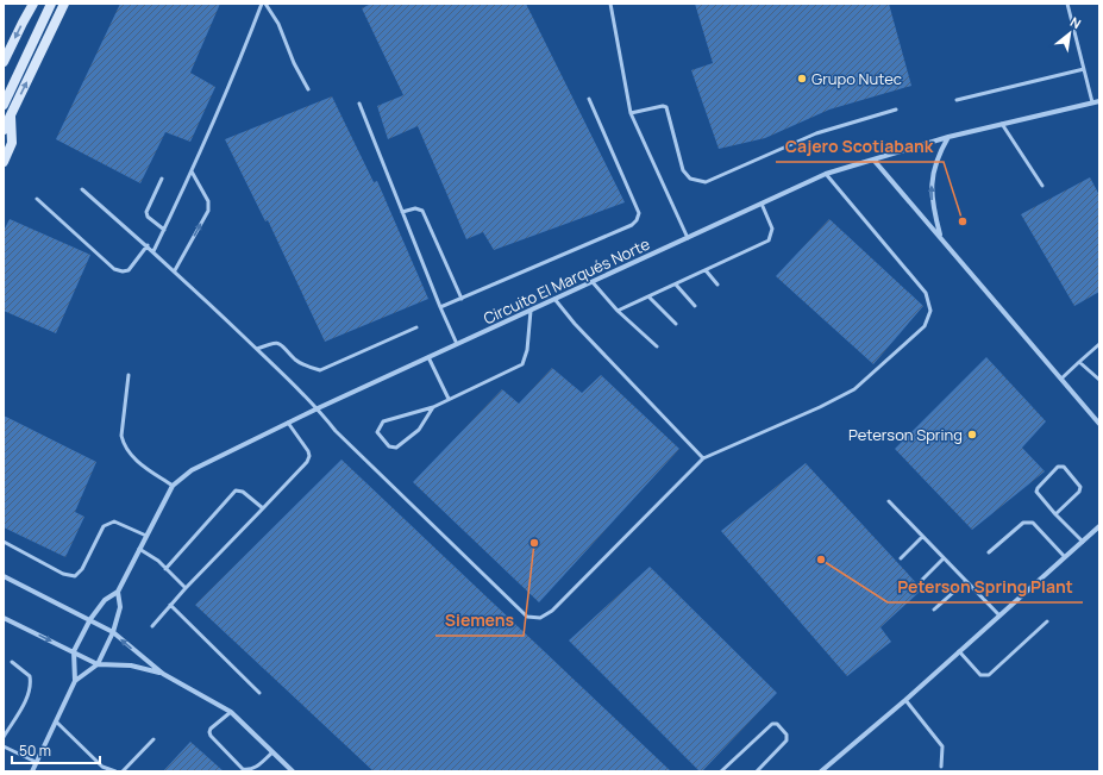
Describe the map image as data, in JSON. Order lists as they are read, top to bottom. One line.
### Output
{"streets":{"street":["Circuito El Marqués Norte"]},"places":["Grupo Nutec","Cajero Scotiabank","Peterson Spring","Siemens","Peterson Spring Plant"],"scale_bar":"50 m","north":"top right"}
